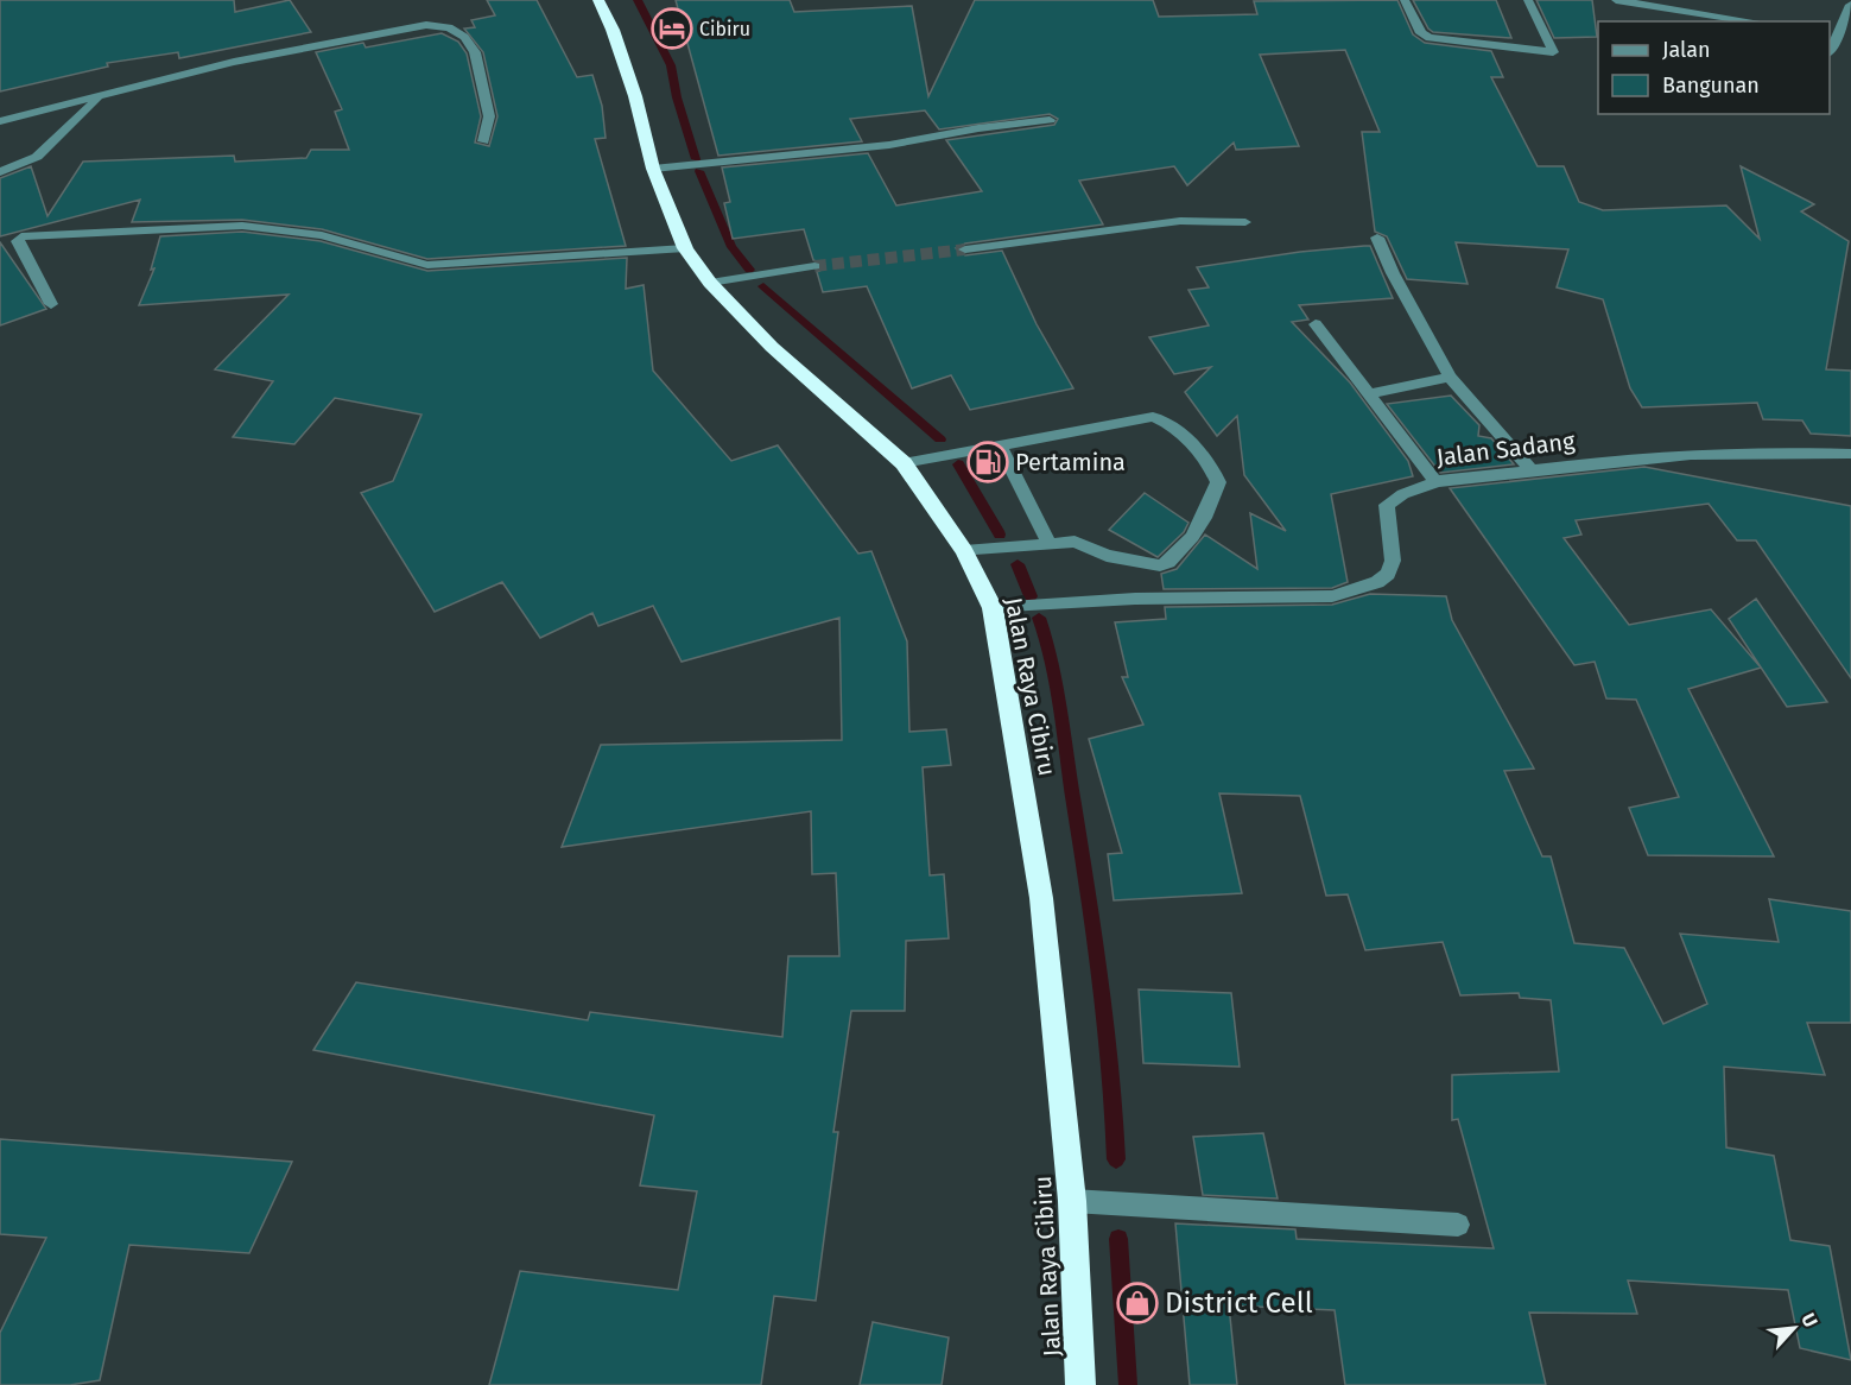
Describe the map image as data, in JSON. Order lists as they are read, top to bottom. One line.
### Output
{"streets":{"highway":["Jalan Raya Cibiru"],"street":["Jalan Sadang"]},"crossings":[["Jalan Sadang","Jalan Raya Cibiru"]],"places":{"hotel":["Cibiru"],"fuel station":["Pertamina"],"shop":["District Cell"]},"legend":["Jalan","Bangunan"],"north":"top right"}
